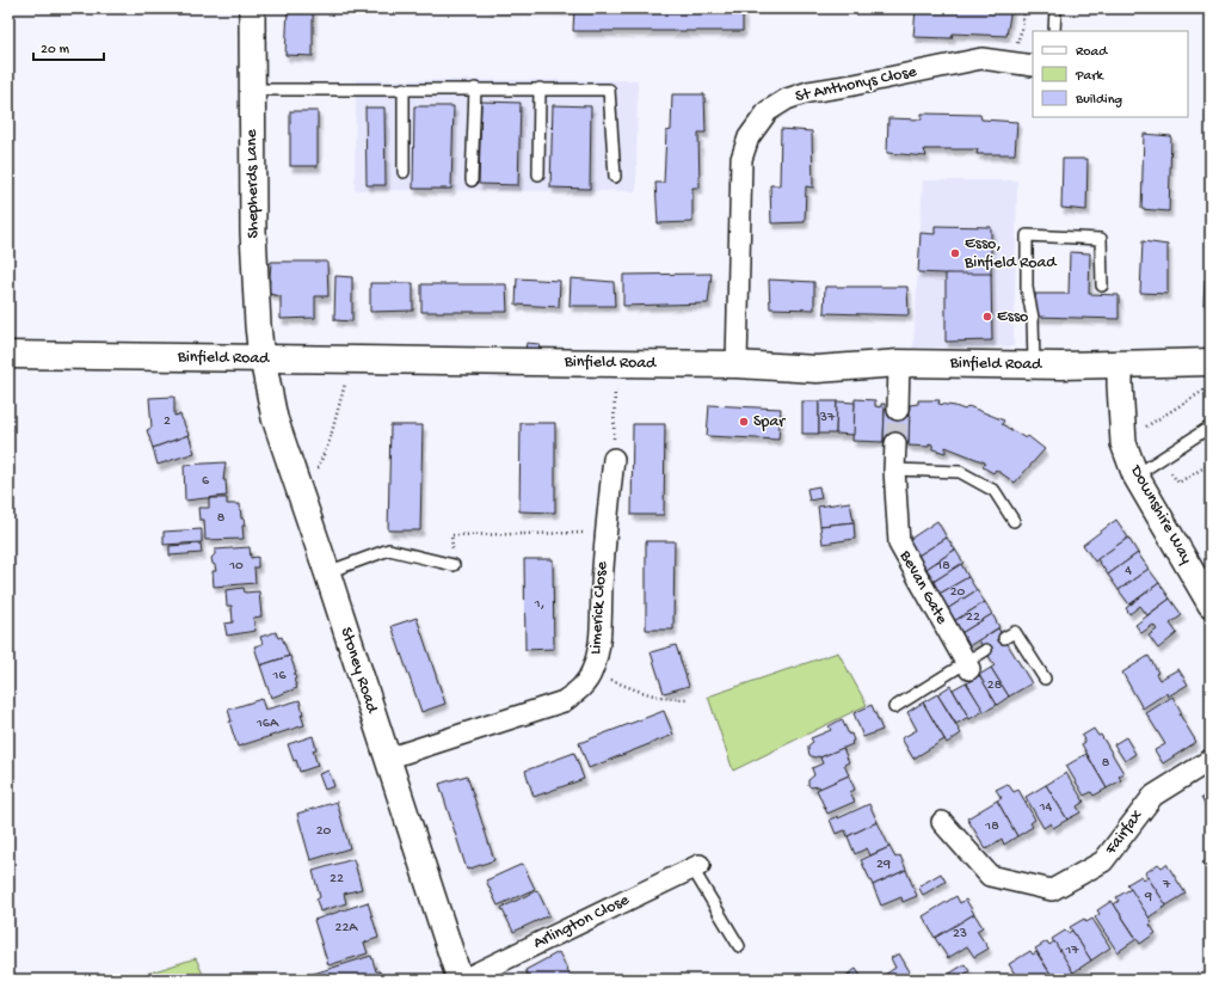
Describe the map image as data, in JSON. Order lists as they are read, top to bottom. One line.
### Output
{"streets":{"main road":["Binfield Road"],"street":["St Anthonys Close","Shepherds Lane","Downshire Way","Bevan Gate","Limerick Close","Stoney Road","Fairfax","Arlington Close"]},"crossings":[["St Anthonys Close","Binfield Road"],["Shepherds Lane","Binfield Road"],["Shepherds Lane","Stoney Road"],["Binfield Road","Downshire Way"],["Binfield Road","Stoney Road"],["Limerick Close","Stoney Road"],["Stoney Road","Arlington Close"]],"places":["Esso, Binfield Road","Esso","Spar"],"house_numbers":["37","2","6","8","10","18","4","20","1,","22","16","28","16A","8","14","18","20","29","22","7","9","22A","23","17"],"legend":["Road","Park","Building"],"scale_bar":"20 m"}
